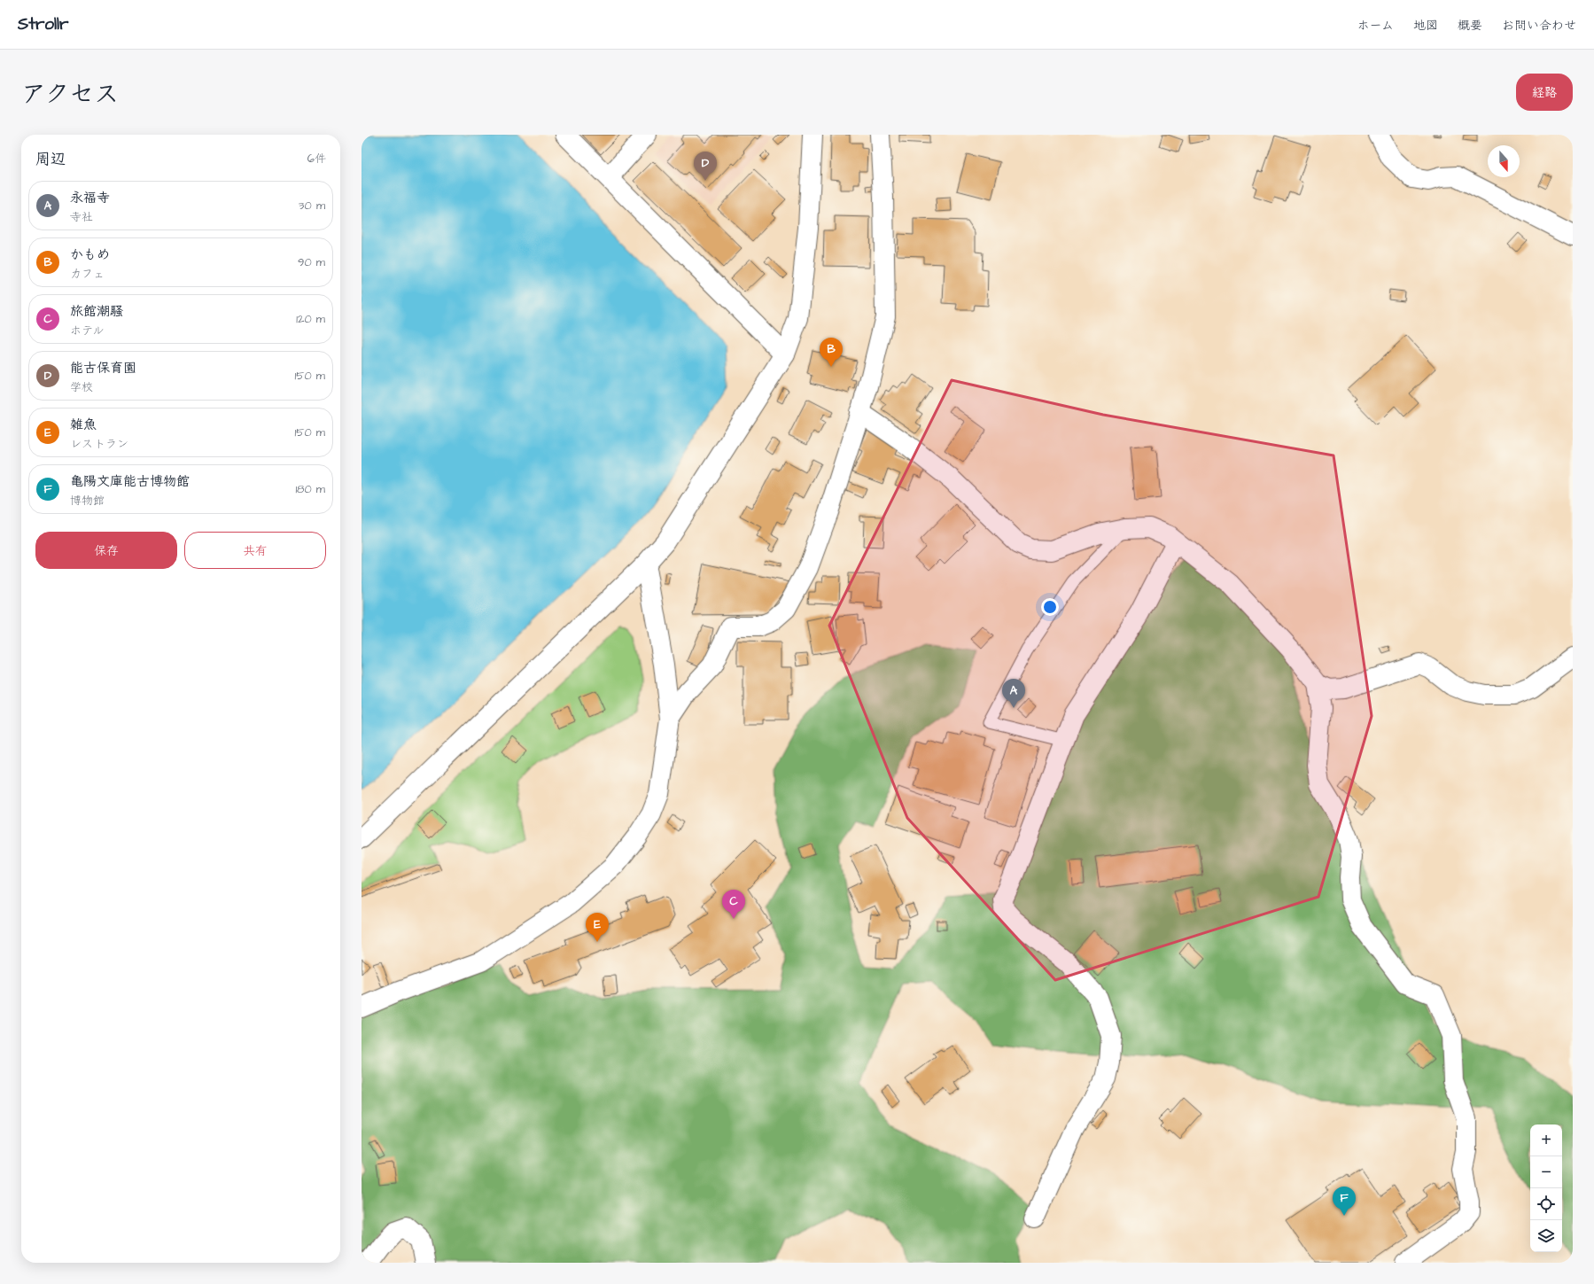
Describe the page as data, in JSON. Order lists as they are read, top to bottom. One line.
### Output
{"north":"bottom","page":{"header":"Strollr","nav":["ホーム","地図","概要","お問い合わせ"],"title":"アクセス","buttons":["経路",["保存","共有"]],"heading":["周辺","6件"],"pins":["D","B","A","C","E","F"],"list":[{"mark":"A","name":"永福寺","note":"寺社","value":"30 m"},{"mark":"B","name":"かもめ","note":"カフェ","value":"90 m"},{"mark":"C","name":"旅館潮騒","note":"ホテル","value":"120 m"},{"mark":"D","name":"能古保育園","note":"学校","value":"150 m"},{"mark":"E","name":"雑魚","note":"レストラン","value":"150 m"},{"mark":"F","name":"亀陽文庫能古博物館","note":"博物館","value":"180 m"}],"map_buttons":["+","−"]}}
